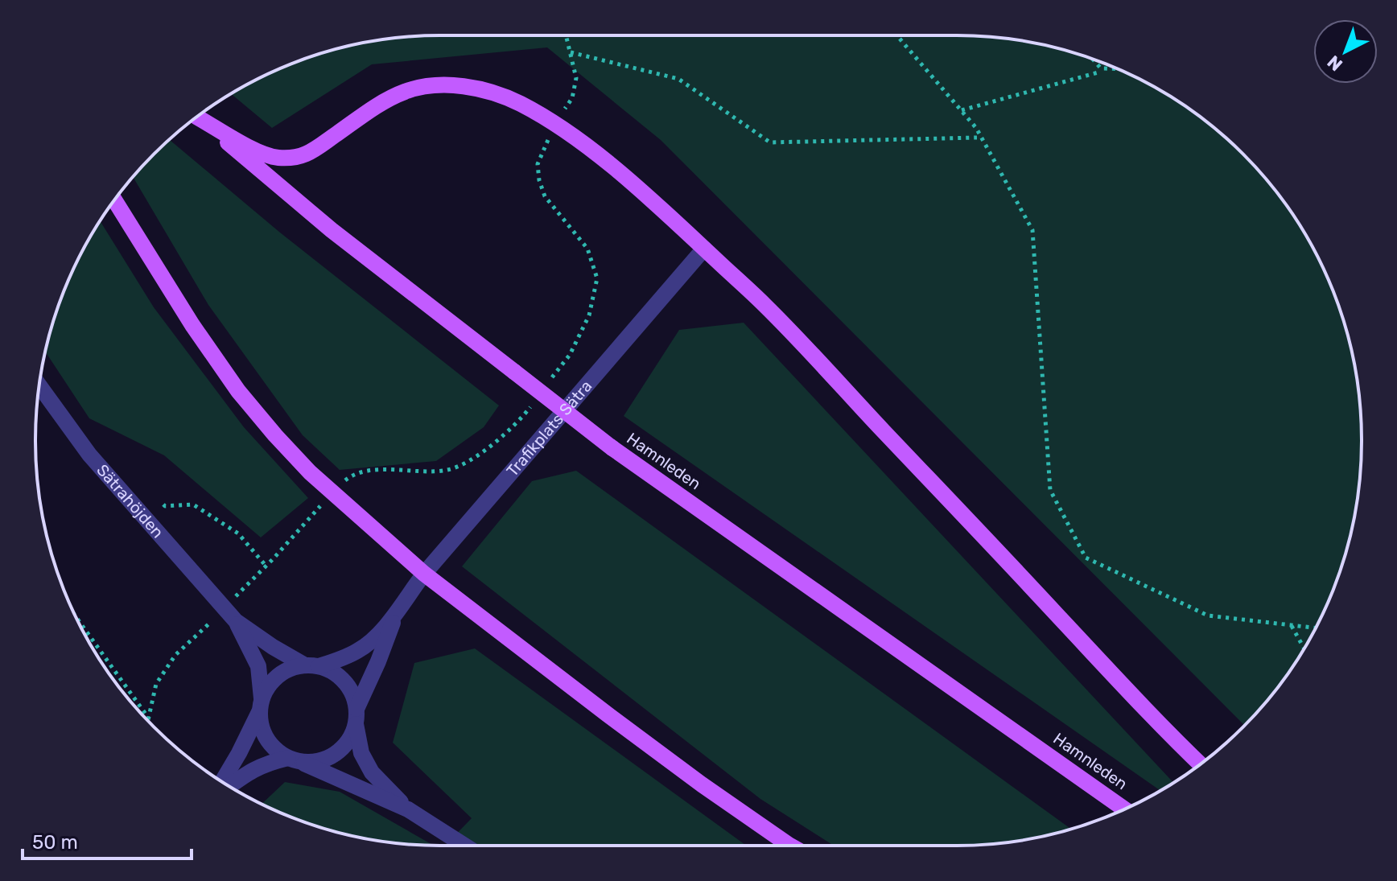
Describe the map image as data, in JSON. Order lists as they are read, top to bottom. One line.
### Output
{"streets":{"main road":["Hamnleden"],"street":["Trafikplats Sätra","Sätrahöjden"]},"crossings":[["Trafikplats Sätra","Sätrahöjden"]],"scale_bar":"50 m","north":"bottom left"}
